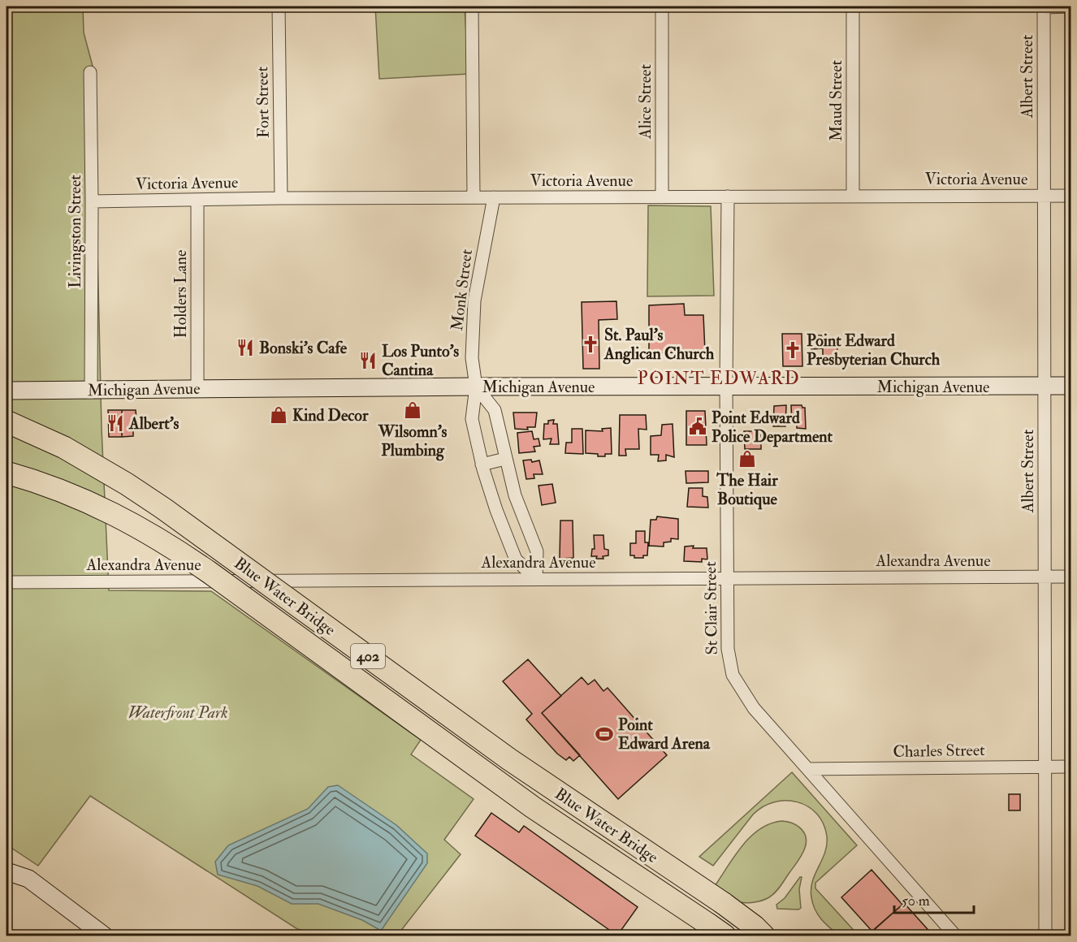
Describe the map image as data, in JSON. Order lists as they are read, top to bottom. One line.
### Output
{"streets":{"highway":["Blue Water Bridge","402"],"street":["Albert Street","Maud Street","Alice Street","Fort Street","Victoria Avenue","Livingston Street","Monk Street","Holders Lane","Michigan Avenue","Alexandra Avenue","St Clair Street","Charles Street"]},"crossings":[["Albert Street","Victoria Avenue"],["Albert Street","Michigan Avenue"],["Albert Street","Alexandra Avenue"],["Albert Street","Charles Street"],["Maud Street","Victoria Avenue"],["Alice Street","Victoria Avenue"],["Fort Street","Victoria Avenue"],["Victoria Avenue","Livingston Street"],["Victoria Avenue","Monk Street"],["Victoria Avenue","Holders Lane"],["Victoria Avenue","St Clair Street"],["Livingston Street","Michigan Avenue"],["Monk Street","Michigan Avenue"],["Monk Street","Alexandra Avenue"],["Holders Lane","Michigan Avenue"],["Michigan Avenue","St Clair Street"],["Alexandra Avenue","St Clair Street"],["St Clair Street","Charles Street"]],"districts":["POINT EDWARD"],"parks":["Waterfront Park"],"places":{"church":["St. Paul's Anglican Church","Point Edward Presbyterian Church"],"restaurant":["Bonski's Cafe","Los Punto's Cantina","Albert's"],"shop":["Wilsomn's Plumbing","Kind Decor","The Hair Boutique"],"public building":["Point Edward Police Department"],"sports":["Point Edward Arena"]},"scale_bar":"50 m"}
